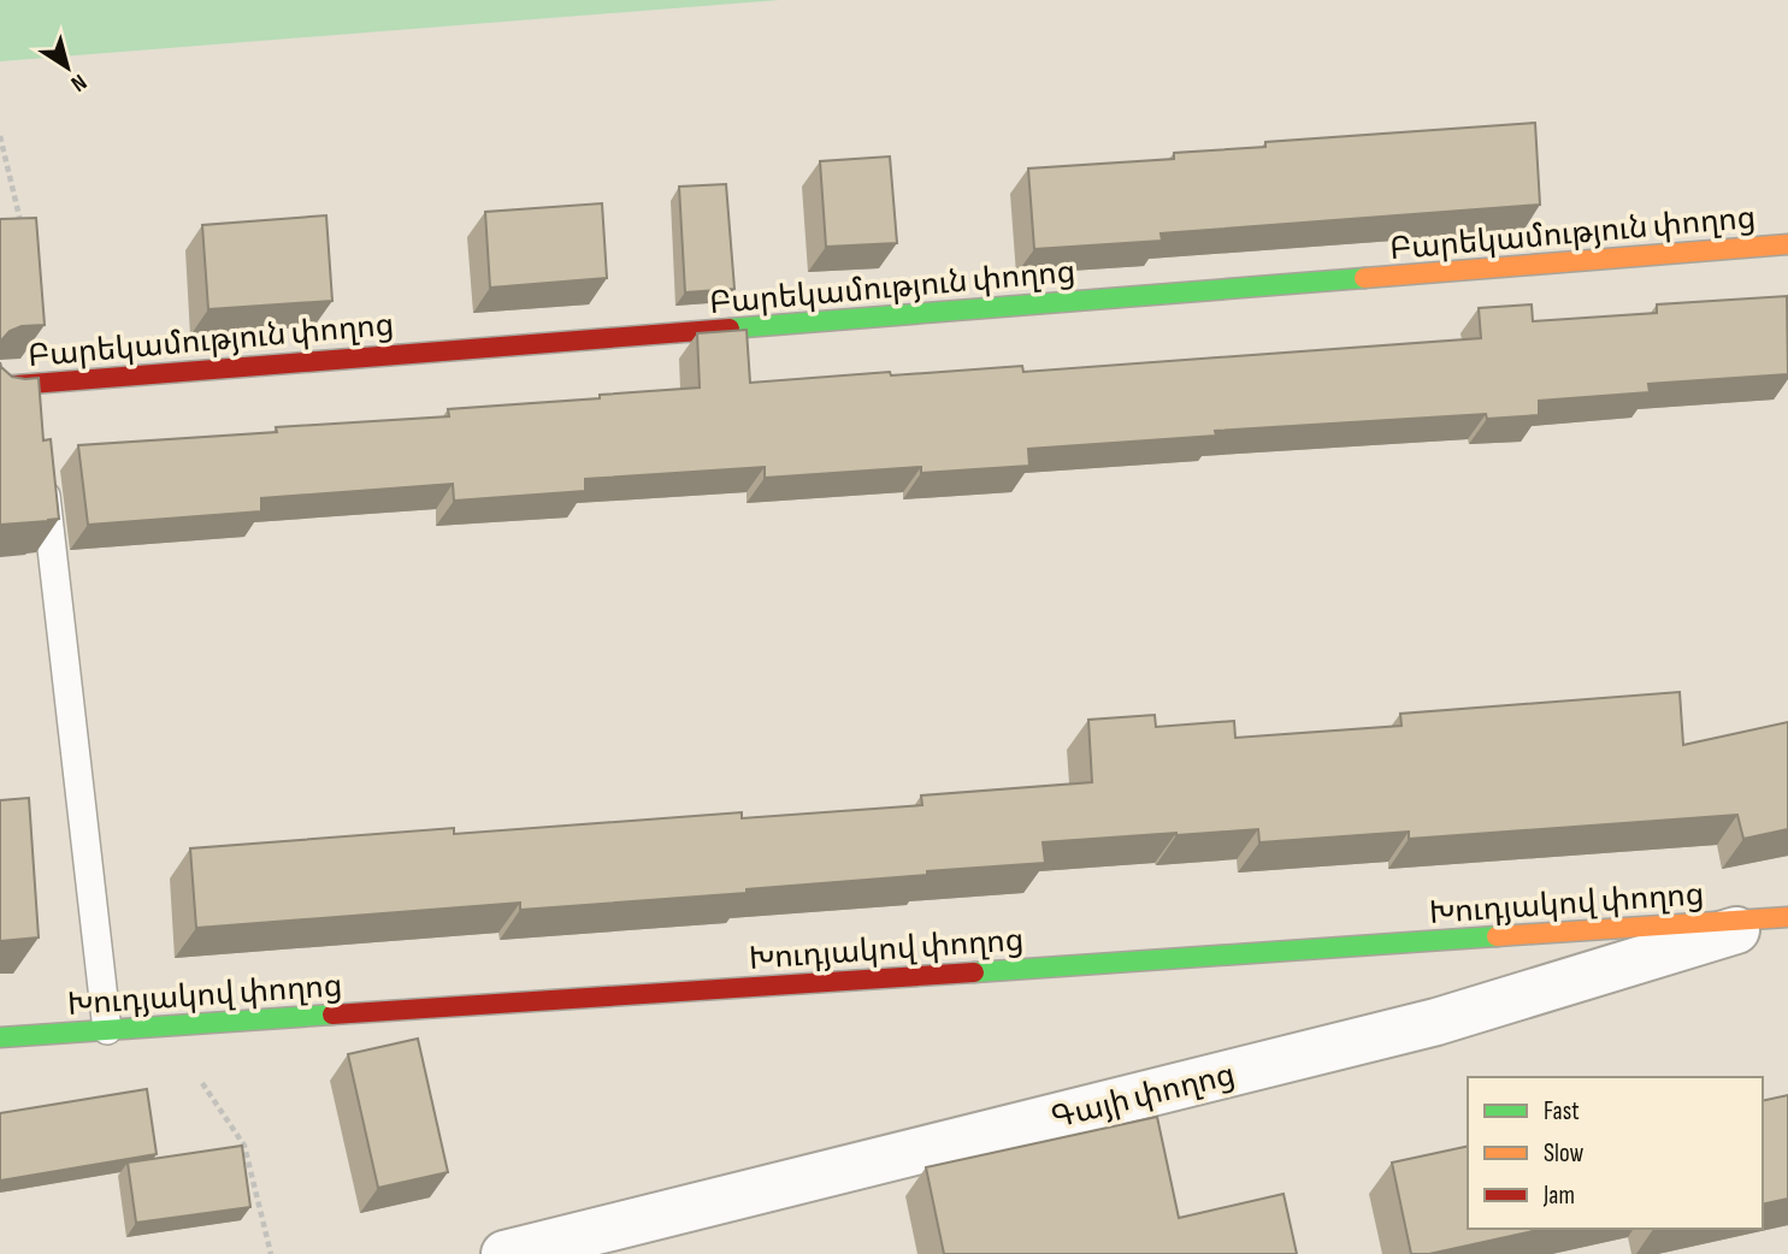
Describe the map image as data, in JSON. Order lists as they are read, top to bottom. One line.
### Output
{"streets":{"street":["Բարեկամություն փողոց","Խուդյակով փողոց","Գայի փողոց"]},"crossings":[["Խուդյակով փողոց","Գայի փողոց"]],"legend":["Fast","Slow","Jam"],"north":"bottom right"}
